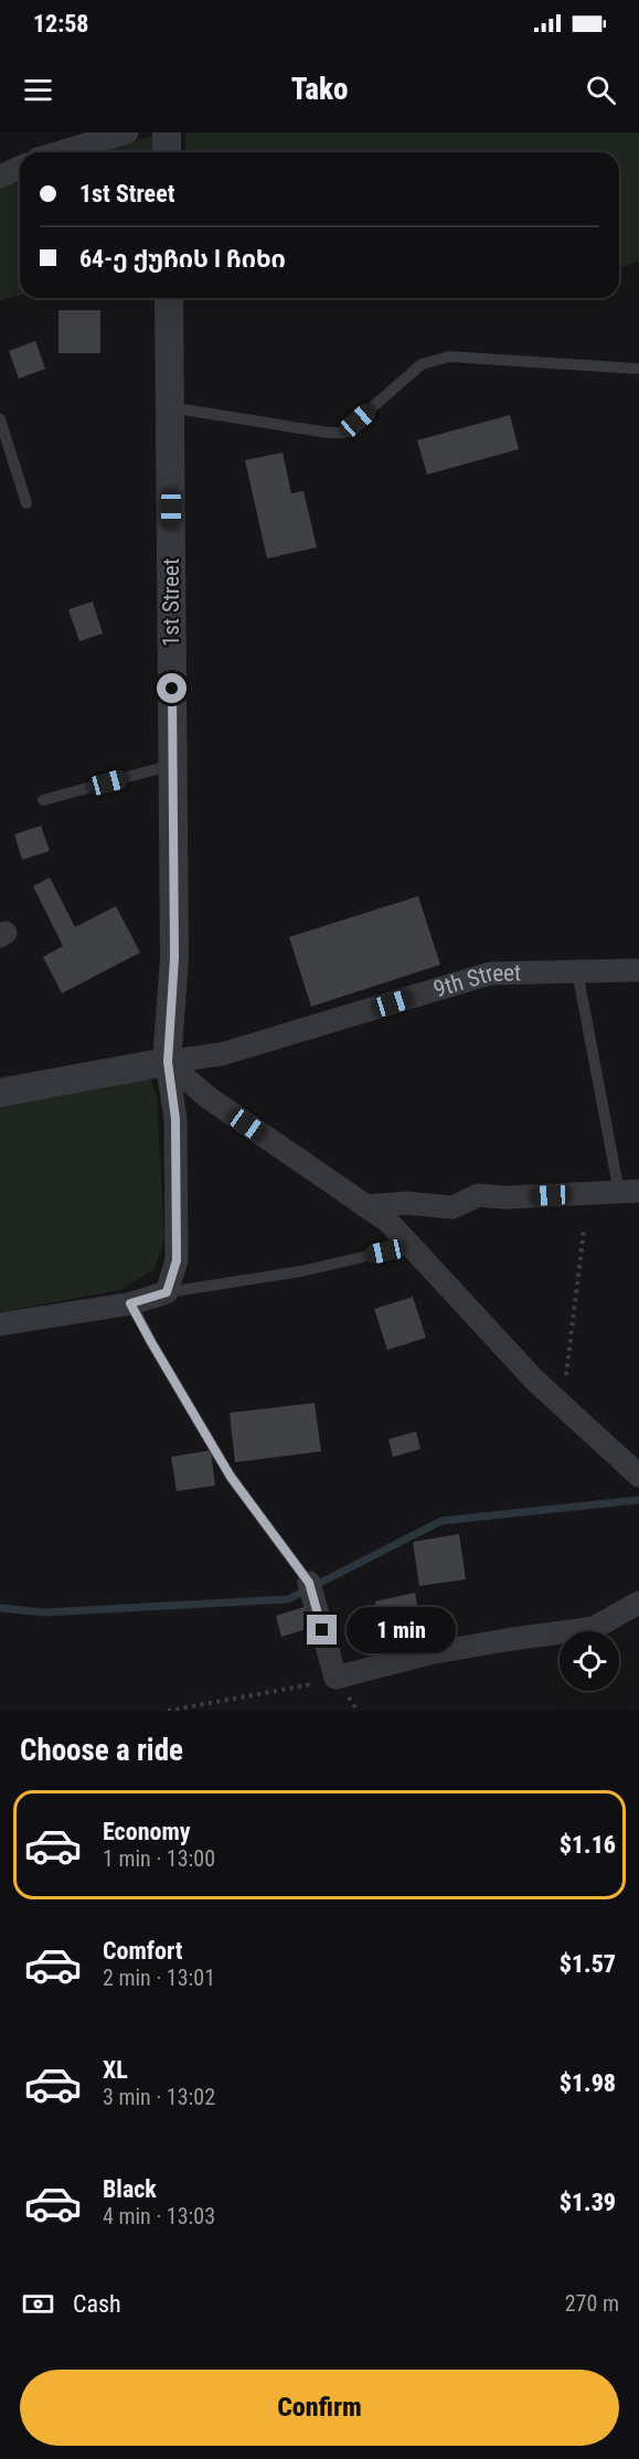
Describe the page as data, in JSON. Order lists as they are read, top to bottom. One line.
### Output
{"streets":{"street":["1st Street","9th Street"]},"crossings":[["1st Street","9th Street"]],"page":{"status":"12:58","header":"Tako","banner":["1st Street","64-ე ქუჩის I ჩიხი"],"bubble":"1 min","heading":"Choose a ride","list":[{"name":"Economy","note":"1 min · 13:00","value":"$1.16"},{"name":"Comfort","note":"2 min · 13:01","value":"$1.57"},{"name":"XL","note":"3 min · 13:02","value":"$1.98"},{"name":"Black","note":"4 min · 13:03","value":"$1.39"}],"pay":["Cash","270 m"],"buttons":"Confirm"}}
